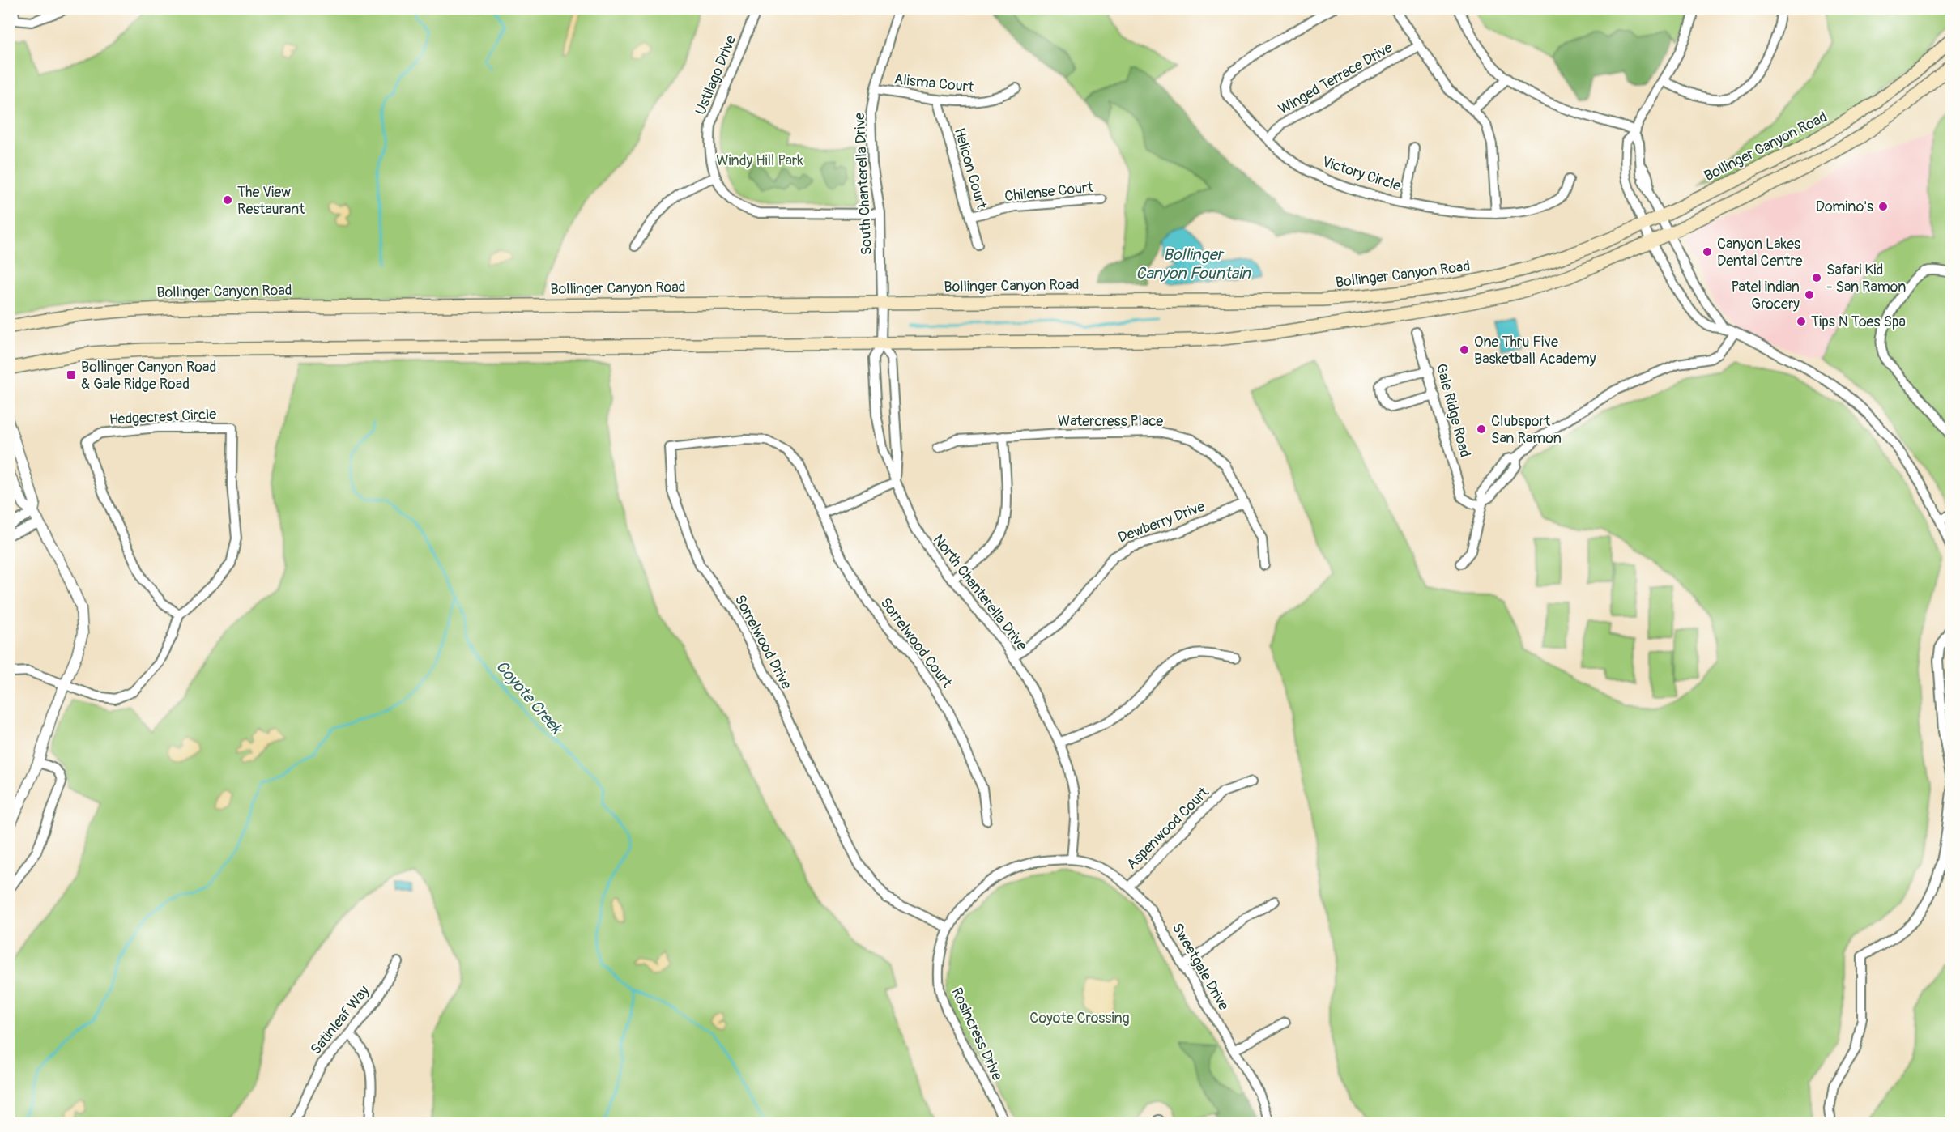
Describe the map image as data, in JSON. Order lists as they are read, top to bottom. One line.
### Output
{"streets":{"main road":["Bollinger Canyon Road"],"street":["Ustilago Drive","Winged Terrace Drive","Alisma Court","Helicon Court","Victory Circle","South Chanterella Drive","Chilense Court","Gale Ridge Road","Hedgecrest Circle","Watercress Place","Dewberry Drive","North Chanterella Drive","Sorrelwood Drive","Sorrelwood Court","Aspenwood Court","Sweetgale Drive","Satinleaf Way","Rosincress Drive"]},"crossings":[["Ustilago Drive","South Chanterella Drive"],["Winged Terrace Drive","Victory Circle"],["Alisma Court","Helicon Court"],["Alisma Court","South Chanterella Drive"],["Bollinger Canyon Road","South Chanterella Drive"],["Bollinger Canyon Road","North Chanterella Drive"],["Helicon Court","Chilense Court"],["South Chanterella Drive","North Chanterella Drive"],["Watercress Place","Dewberry Drive"],["Dewberry Drive","North Chanterella Drive"],["North Chanterella Drive","Sweetgale Drive"],["North Chanterella Drive","Rosincress Drive"],["Sorrelwood Drive","Sorrelwood Court"],["Sorrelwood Drive","Rosincress Drive"],["Aspenwood Court","Sweetgale Drive"],["Sweetgale Drive","Rosincress Drive"]],"water":["Bollinger Canyon Fountain","Coyote Creek"],"parks":["Windy Hill Park","Coyote Crossing"],"places":{"other":["The View Restaurant","Domino's","Canyon Lakes Dental Centre","Safari Kid - San Ramon","Patel indian Grocery","Tips N Toes Spa","One Thru Five Basketball Academy","Clubsport San Ramon"],"transit":["Bollinger Canyon Road & Gale Ridge Road"]}}
